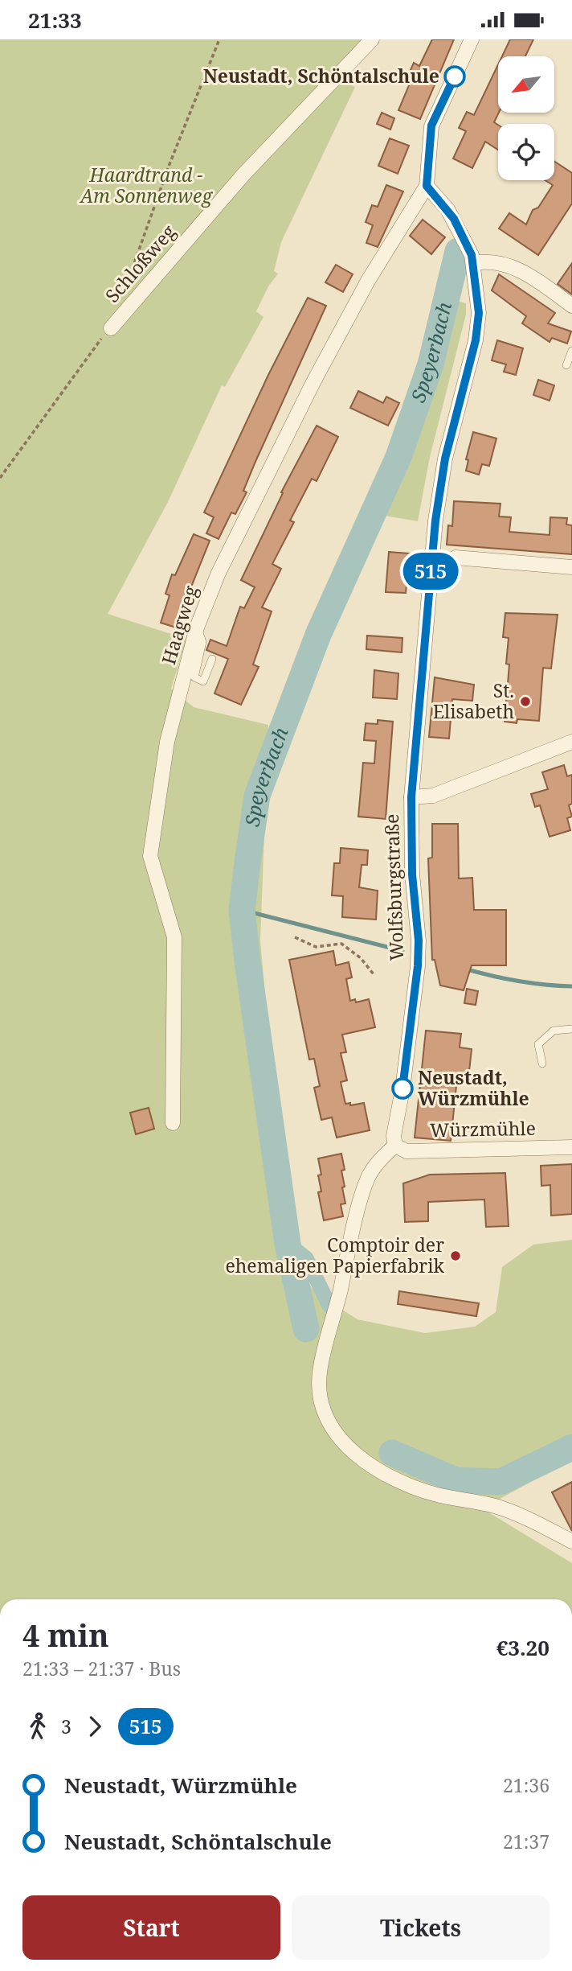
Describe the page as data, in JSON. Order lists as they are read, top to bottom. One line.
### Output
{"streets":{"street":["Schloßweg","Haagweg","Wolfsburgstraße","Würzmühle"]},"crossings":[["Haagweg","Wolfsburgstraße"],["Wolfsburgstraße","Würzmühle"]],"water":["Speyerbach"],"parks":["Haardtrand - Am Sonnenweg"],"places":["Neustadt, Schöntalschule","St. Elisabeth","Neustadt, Würzmühle","Comptoir der ehemaligen Papierfabrik"],"lines":["bus line 515"],"north":"bottom left","page":{"status":"21:33","on_map":"515","heading":["4 min","21:33 – 21:37 · Bus","€3.20"],"legs":["3","515"],"list":[{"name":"Neustadt, Würzmühle","value":"21:36"},{"name":"Neustadt, Schöntalschule","value":"21:37"}],"buttons":["Start","Tickets"]}}
